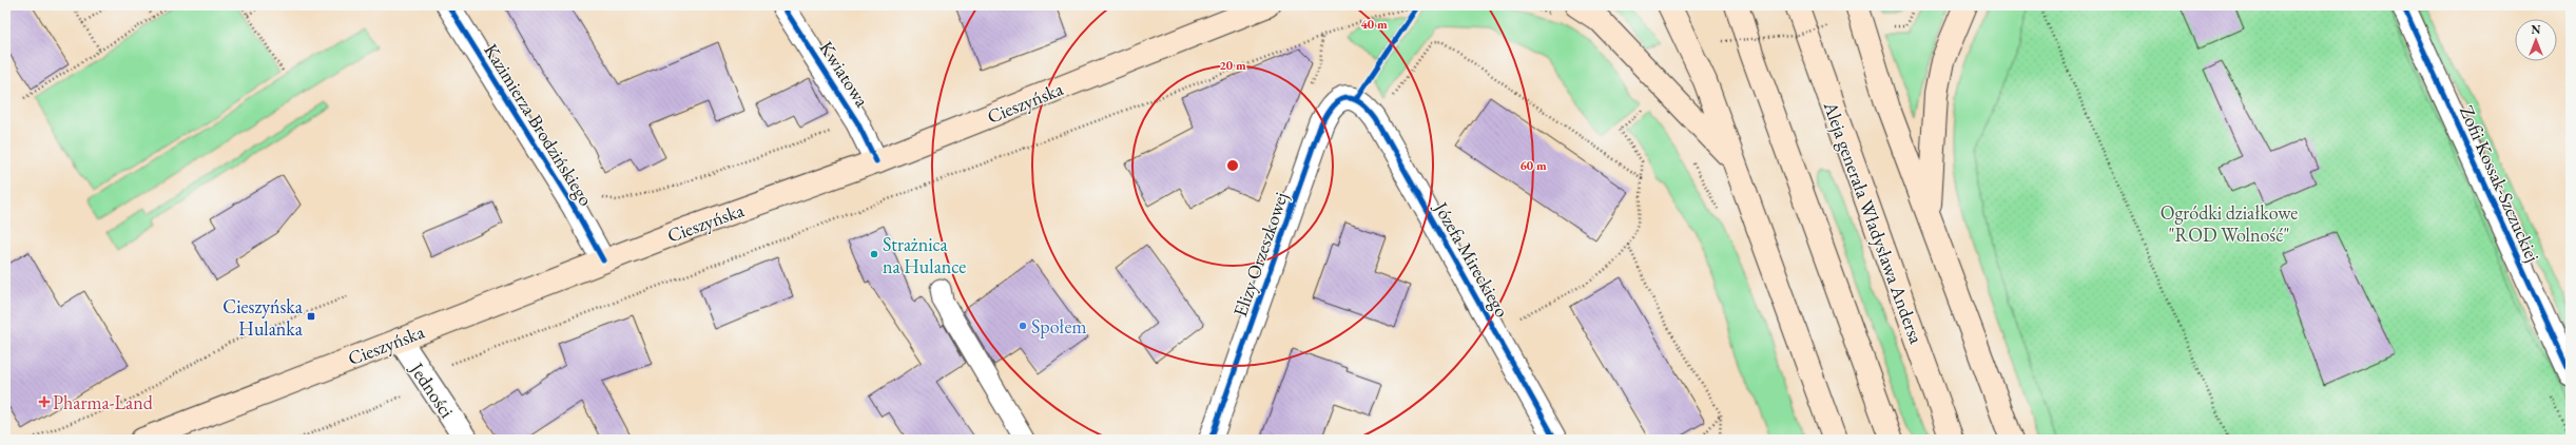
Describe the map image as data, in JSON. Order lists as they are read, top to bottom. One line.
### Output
{"streets":{"main road":["Cieszyńska","Aleja generała Władysława Andersa"],"street":["Kwiatowa","Kazimierza Brodzińskiego","Zofii Kossak-Szczuckiej","Elizy Orzeszkowej","Józefa Mireckiego","Jedności"]},"crossings":[["Kwiatowa","Cieszyńska"],["Cieszyńska","Kazimierza Brodzińskiego"],["Cieszyńska","Jedności"],["Elizy Orzeszkowej","Józefa Mireckiego"]],"parks":["Ogródki działkowe \"ROD Wolność\""],"places":{"other":["Strażnica na Hulance","Społem"],"transit":["Cieszyńska Hulanka"],"health":["Pharma-Land"]},"north":"top","rings":["40 m","20 m","60 m"]}
